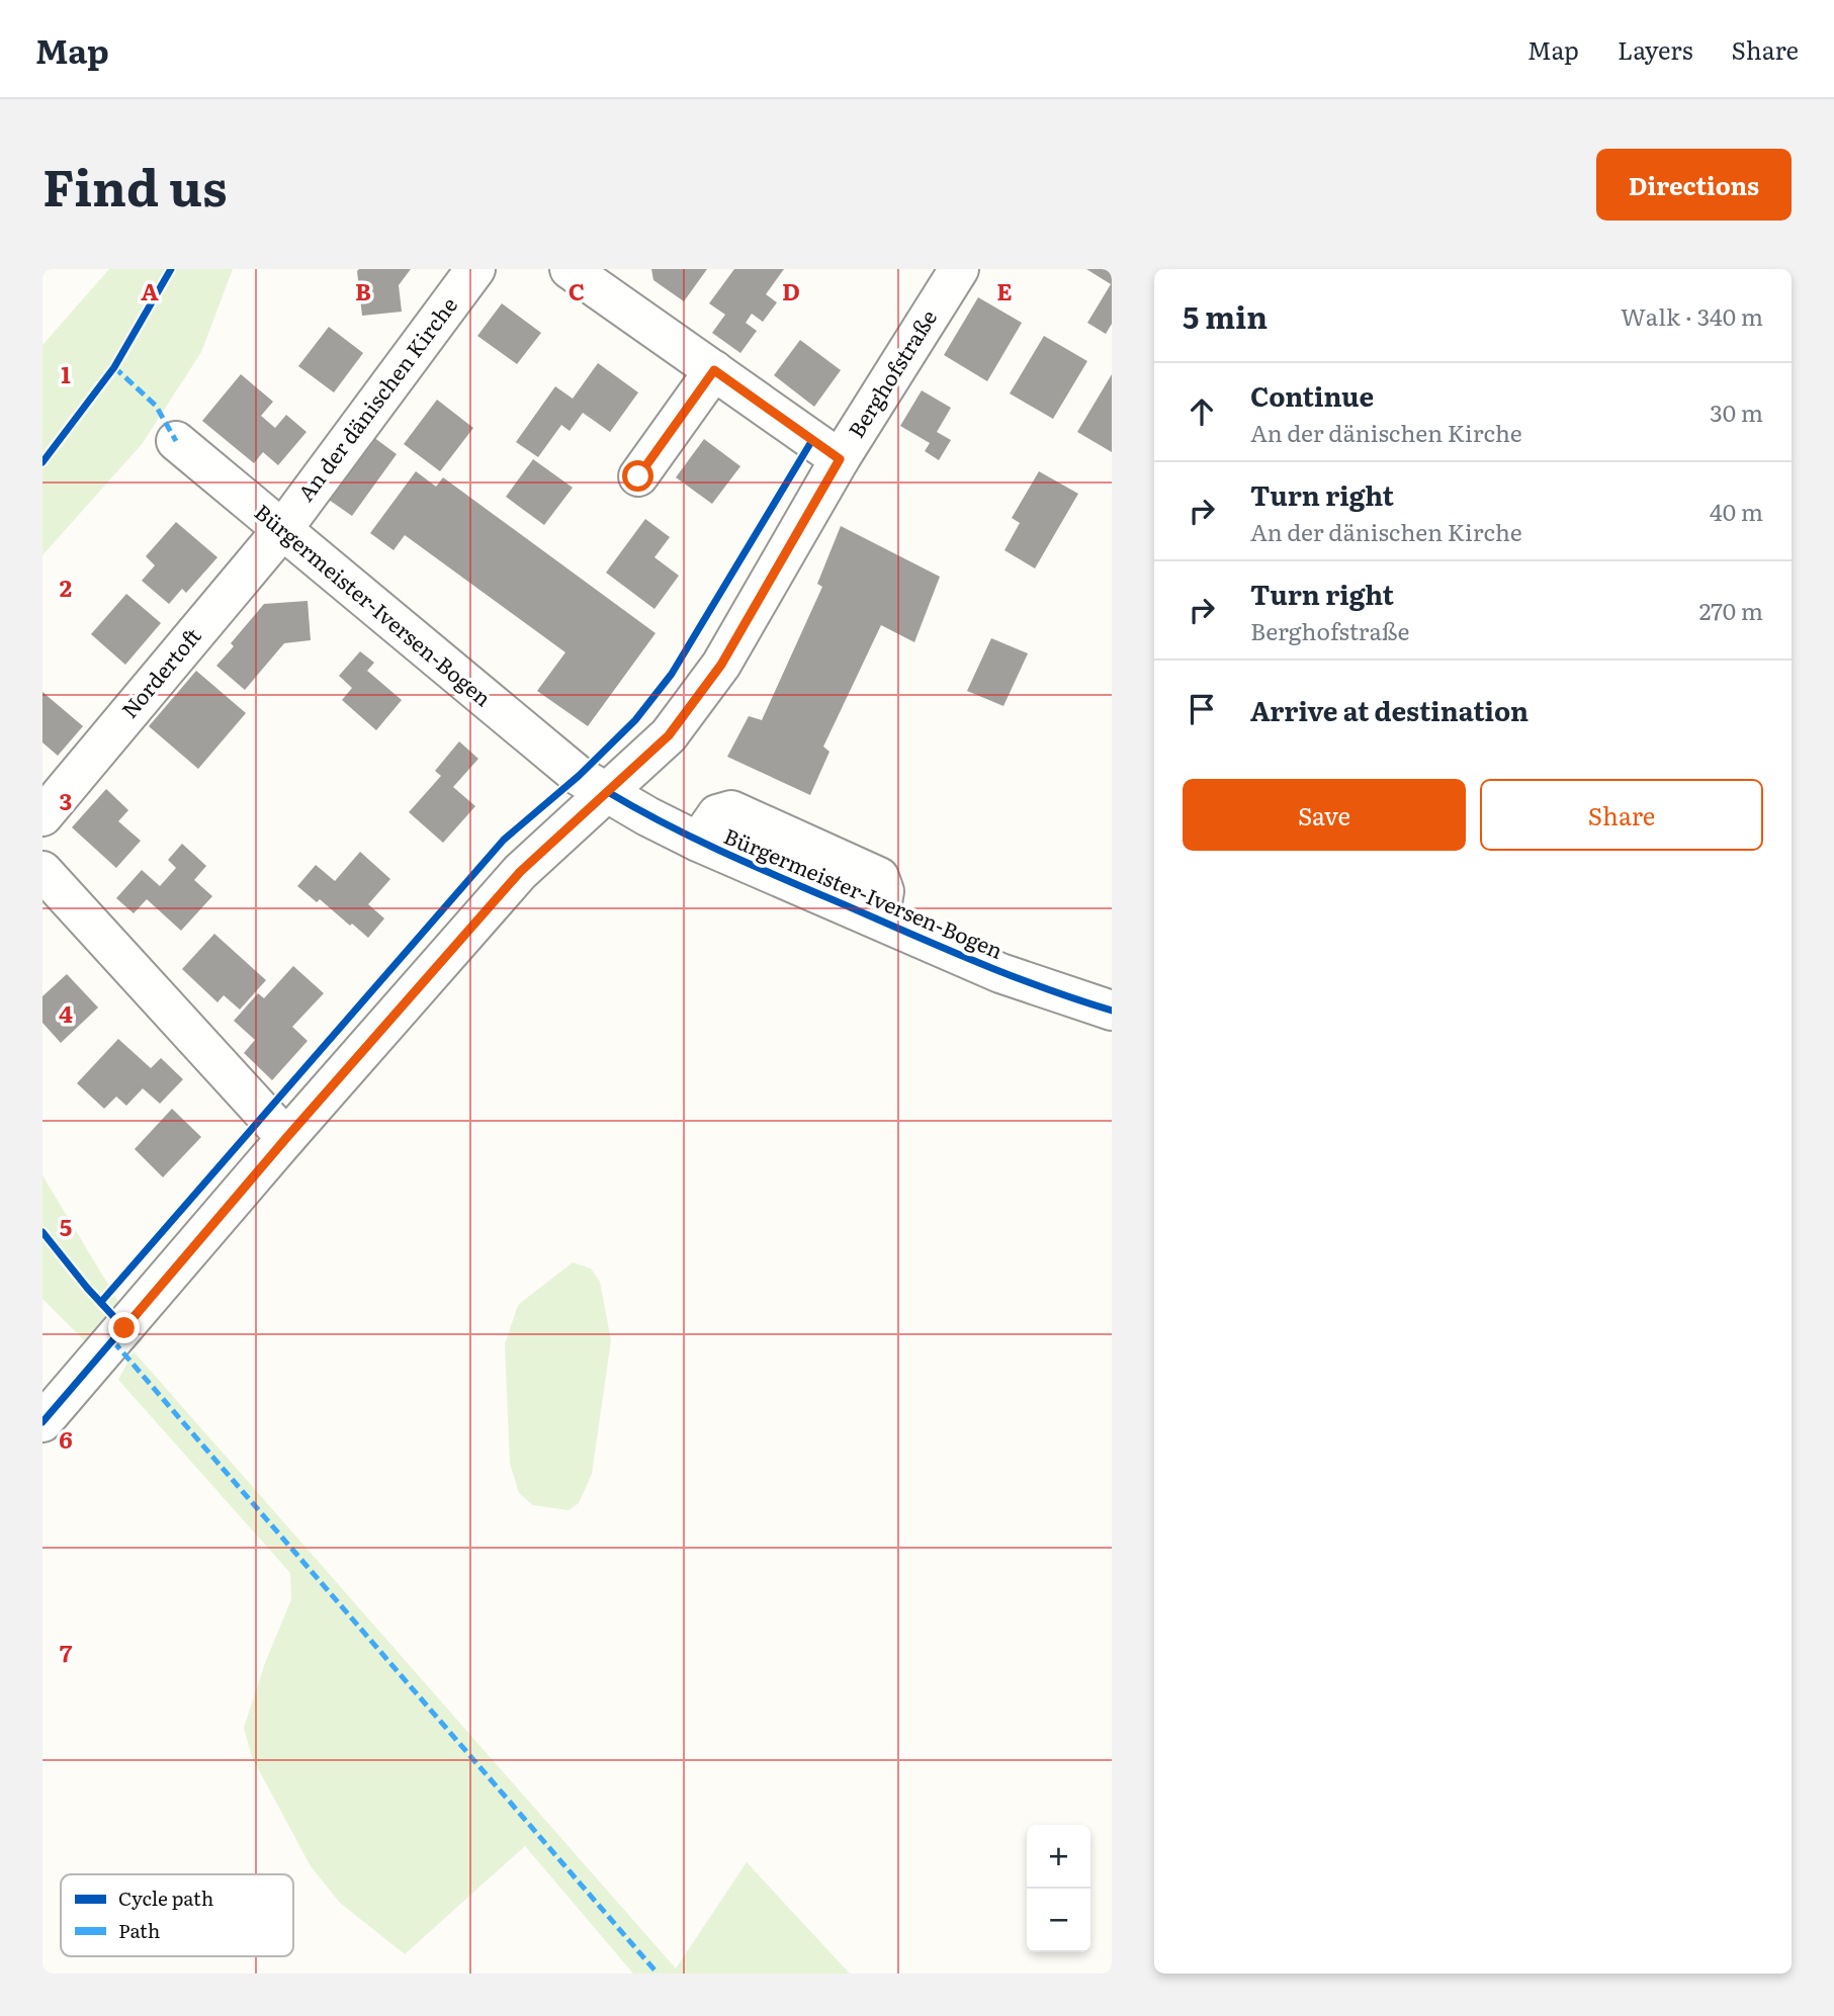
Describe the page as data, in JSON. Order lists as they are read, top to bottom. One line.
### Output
{"streets":{"street":["Berghofstraße","An der dänischen Kirche","Bürgermeister-Iversen-Bogen","Nordertoft"]},"crossings":[["Berghofstraße","Bürgermeister-Iversen-Bogen"],["An der dänischen Kirche","Bürgermeister-Iversen-Bogen"],["An der dänischen Kirche","Nordertoft"],["Bürgermeister-Iversen-Bogen","Nordertoft"]],"legend":["Cycle path","Path"],"page":{"header":"Map","nav":["Map","Layers","Share"],"title":"Find us","buttons":["Directions",["Save","Share"]],"heading":["5 min","Walk · 340 m"],"list":[["Continue","An der dänischen Kirche","30 m"],["Turn right","An der dänischen Kirche","40 m"],["Turn right","Berghofstraße","270 m"],"Arrive at destination"],"map_buttons":["+","−"]},"grid":{"columns":["A","B","C","D","E"],"rows":["1","2","3","4","5","6","7"]}}
